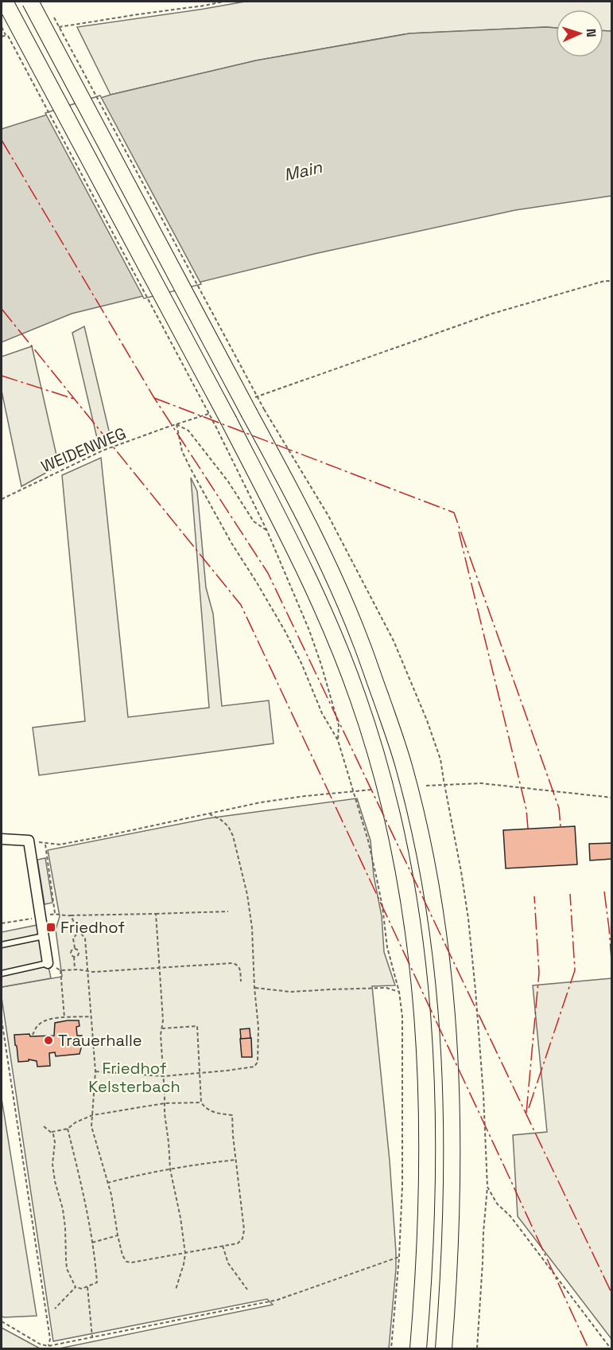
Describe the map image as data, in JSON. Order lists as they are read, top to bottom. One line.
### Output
{"streets":{"path":["WEIDENWEG"]},"water":["Main"],"parks":["Friedhof Kelsterbach"],"places":{"transit":["Friedhof"],"other":["Trauerhalle"]},"north":"right"}
